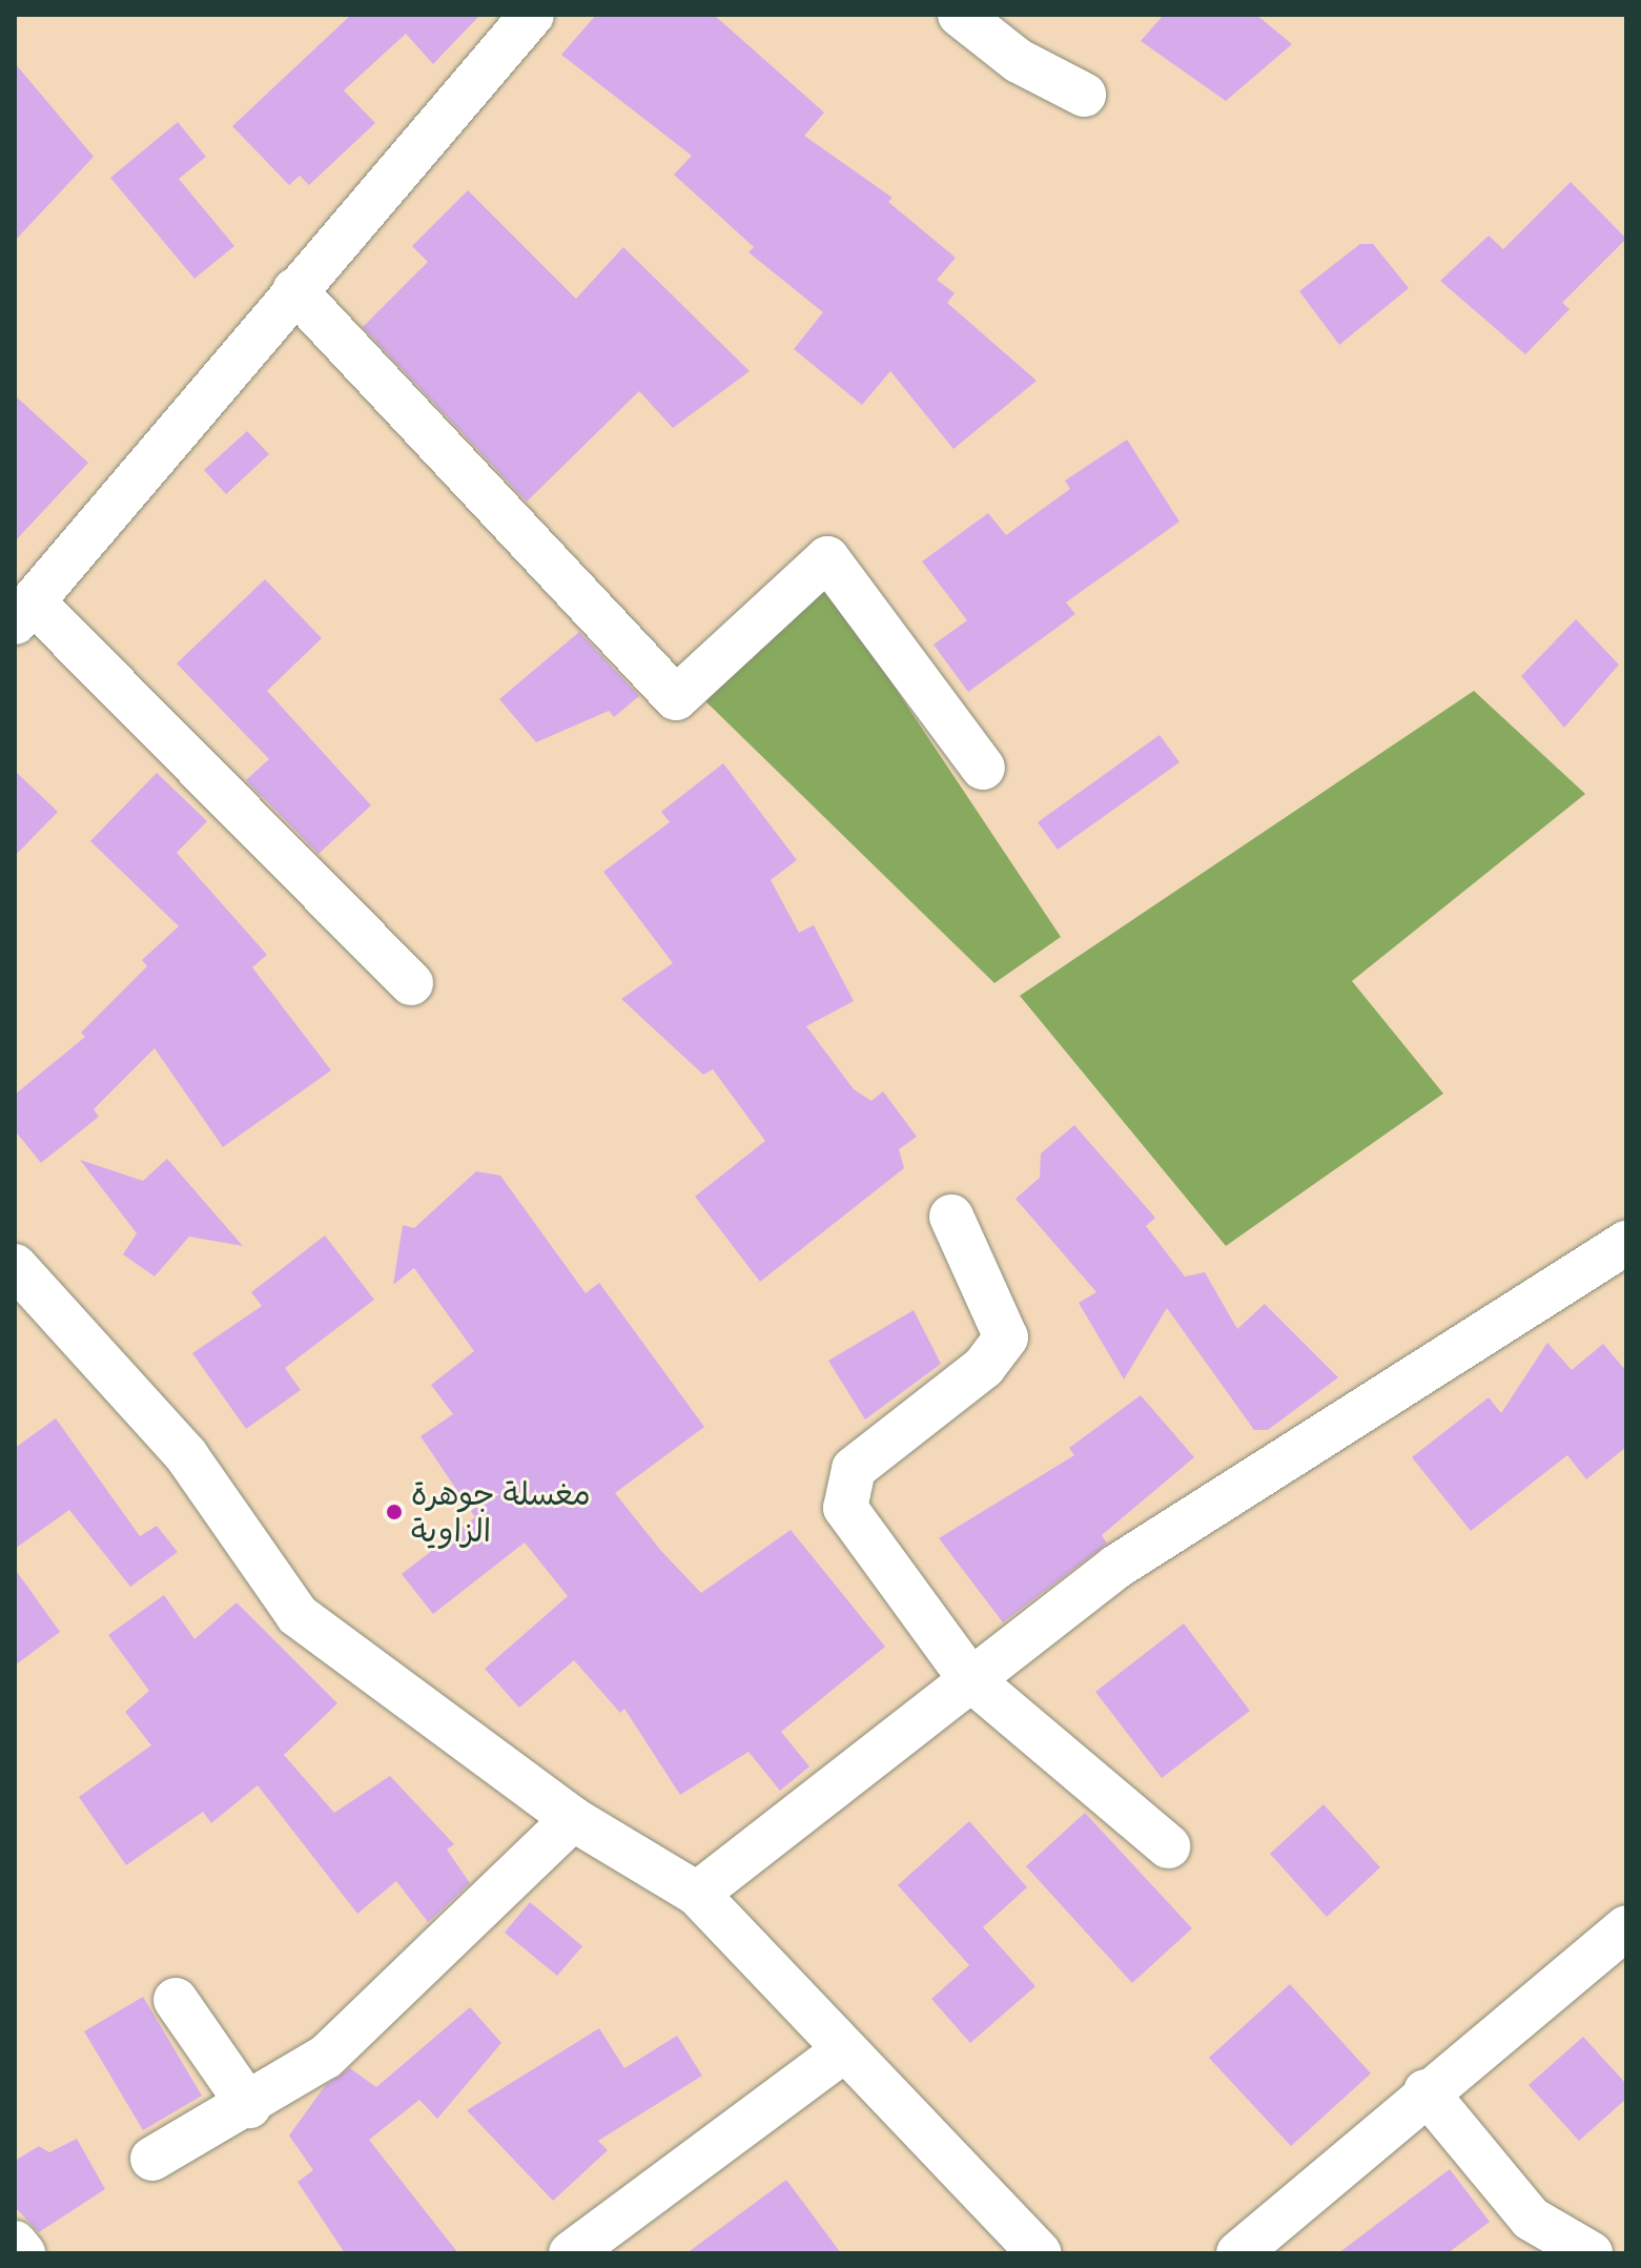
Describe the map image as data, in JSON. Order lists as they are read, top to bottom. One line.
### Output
{"places":["مغسلة جوهرة الزاوية"]}
